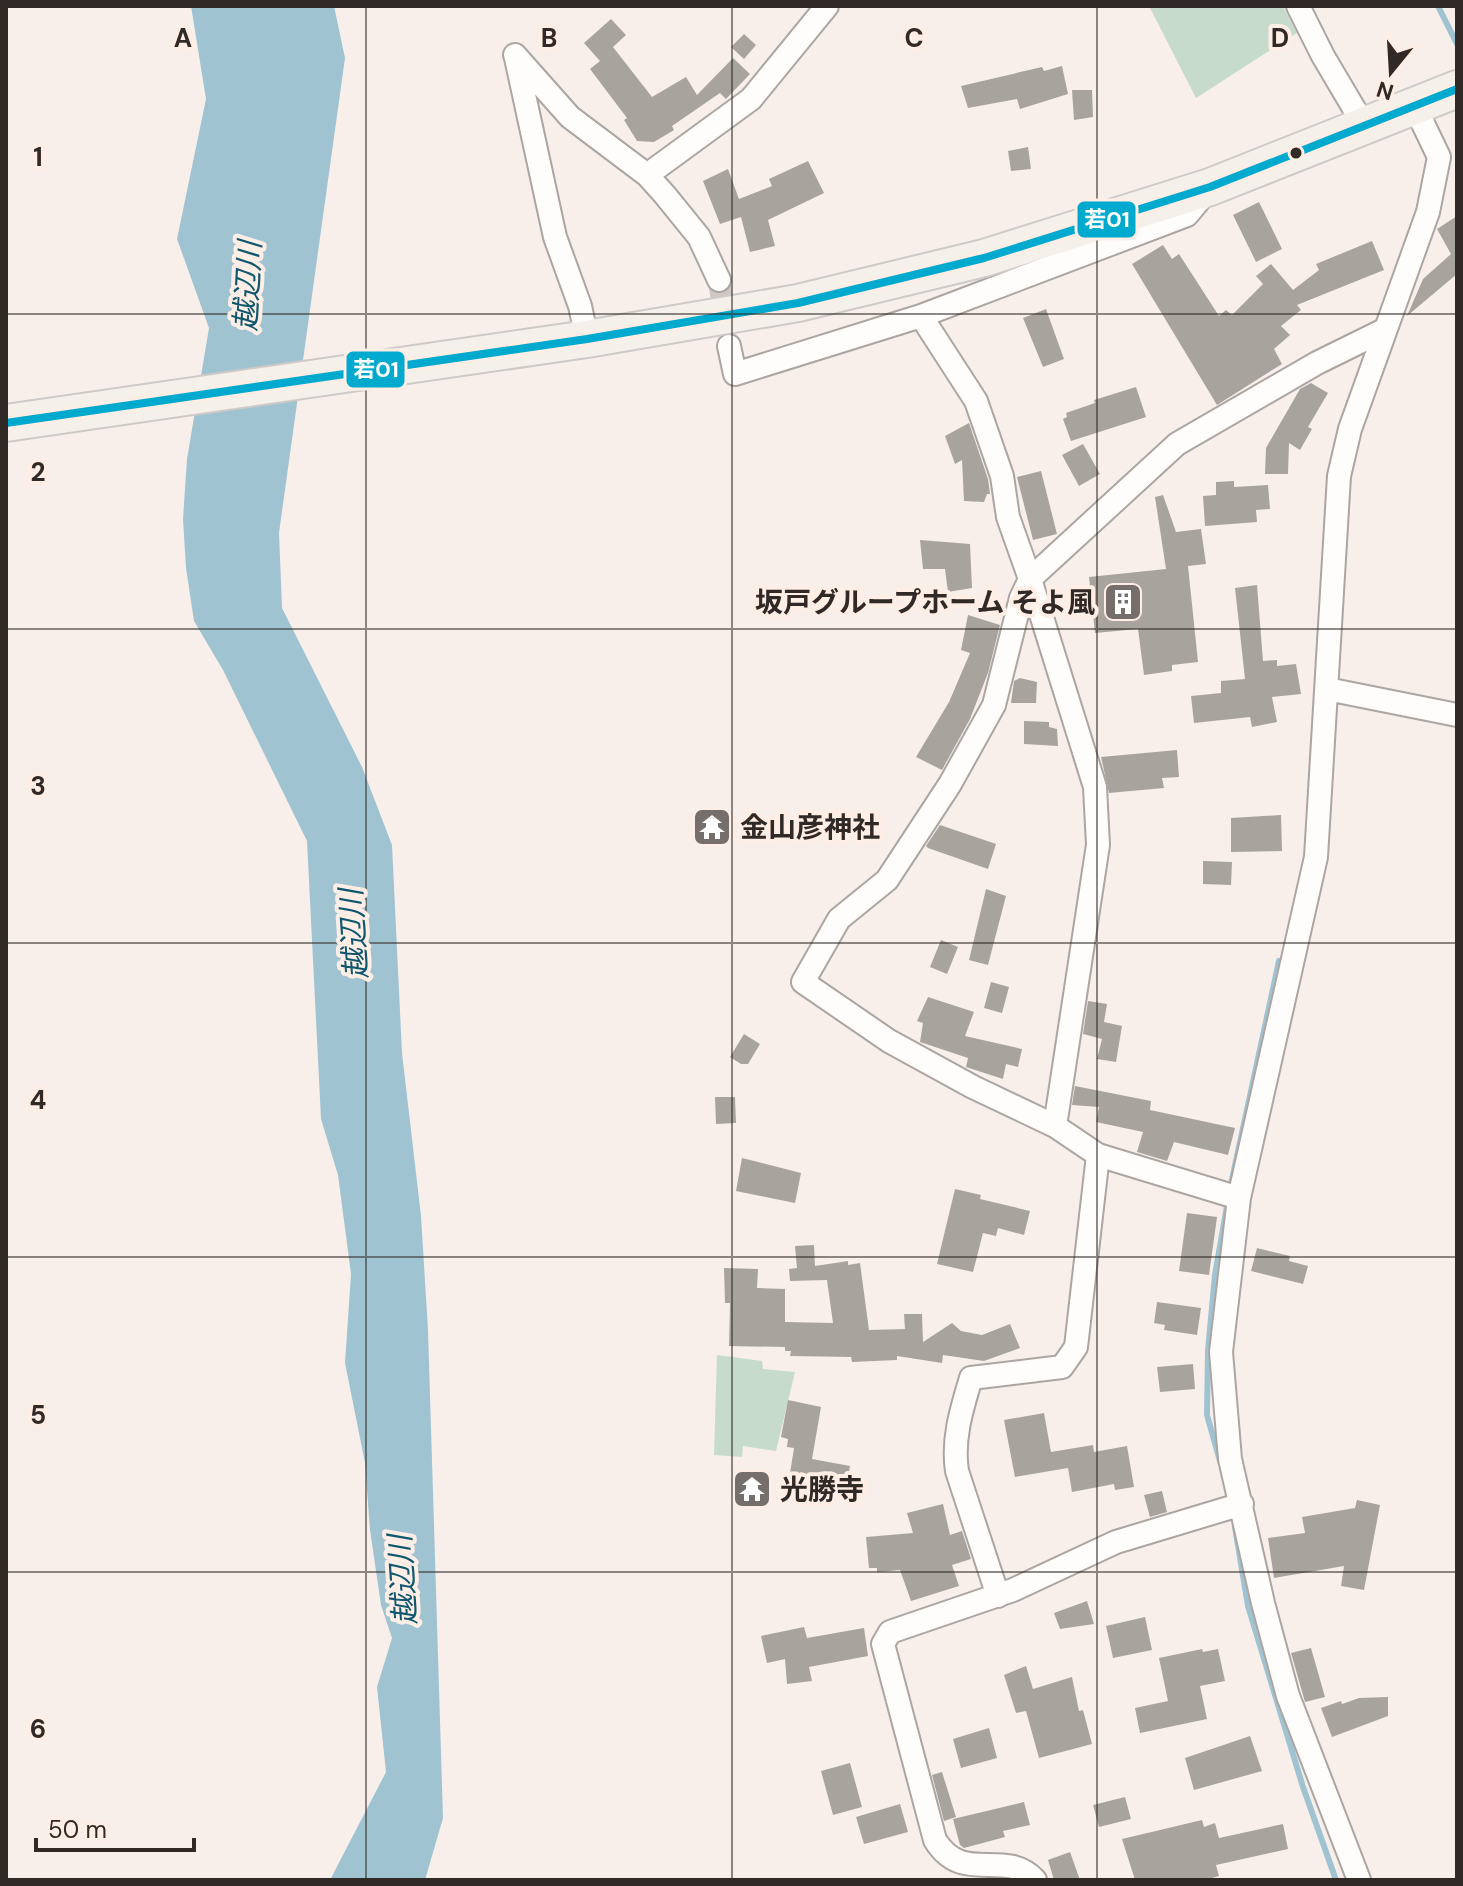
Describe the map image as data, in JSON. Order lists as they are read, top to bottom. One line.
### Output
{"water":["越辺川"],"places":{"building":["坂戸グループホーム そよ風"],"temple":["金山彦神社","光勝寺"]},"lines":["transit line 若01"],"scale_bar":"50 m","north":"bottom","grid":{"columns":["A","B","C","D"],"rows":["1","2","3","4","5","6"]}}
